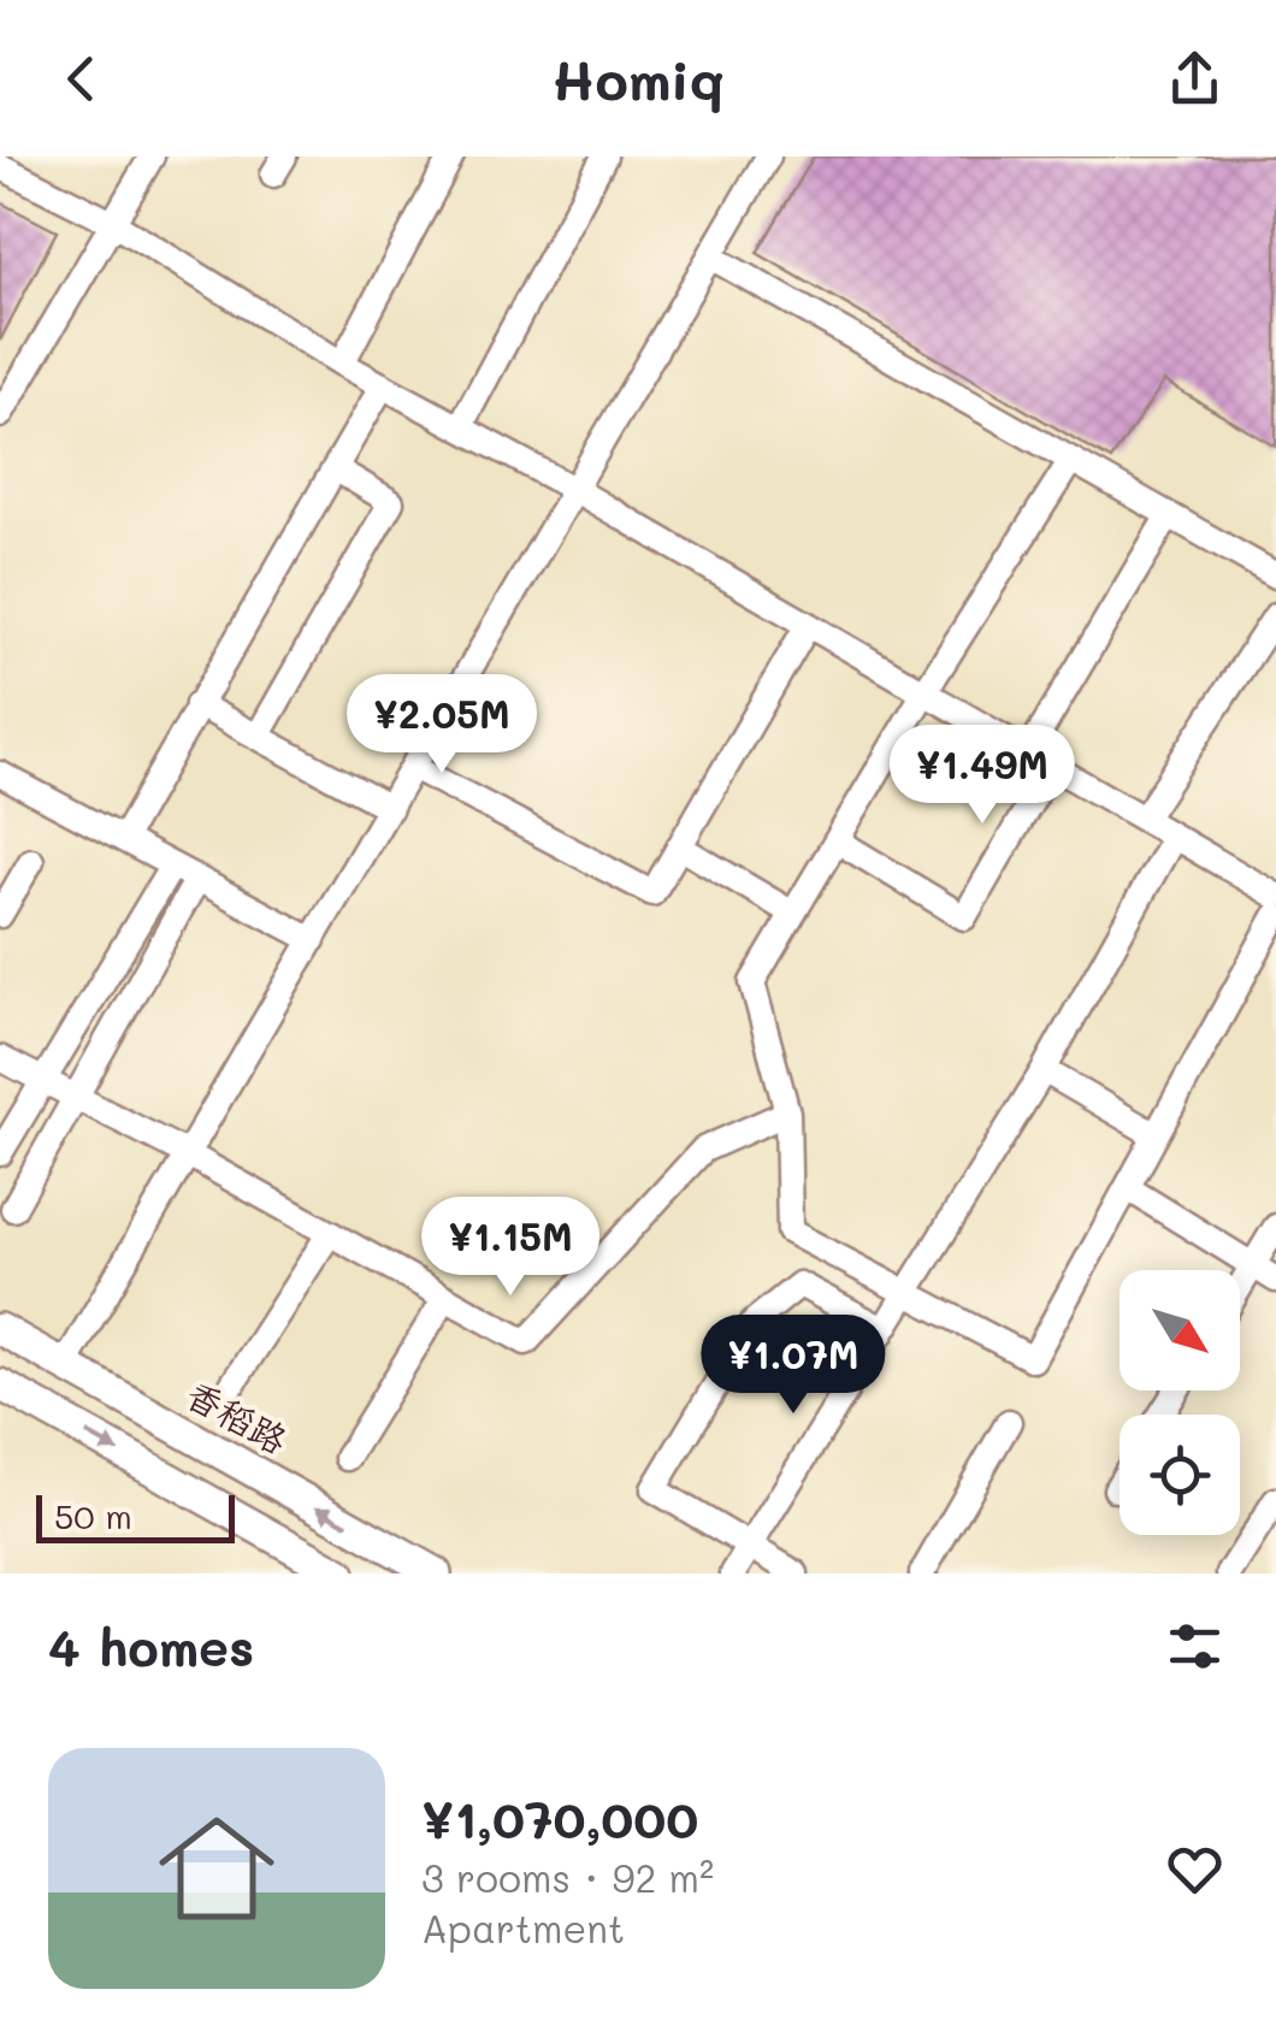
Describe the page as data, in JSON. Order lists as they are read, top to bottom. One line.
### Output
{"streets":{"street":["香稻路"]},"scale_bar":"50 m","north":"bottom right","page":{"header":"Homiq","price":["¥2.05M","¥1.49M","¥1.15M","¥1.07M"],"scale":"50 m","heading":"4 homes","list":[{"name":"¥1,070,000","note":"3 rooms · 92 m² · Apartment"}]}}
